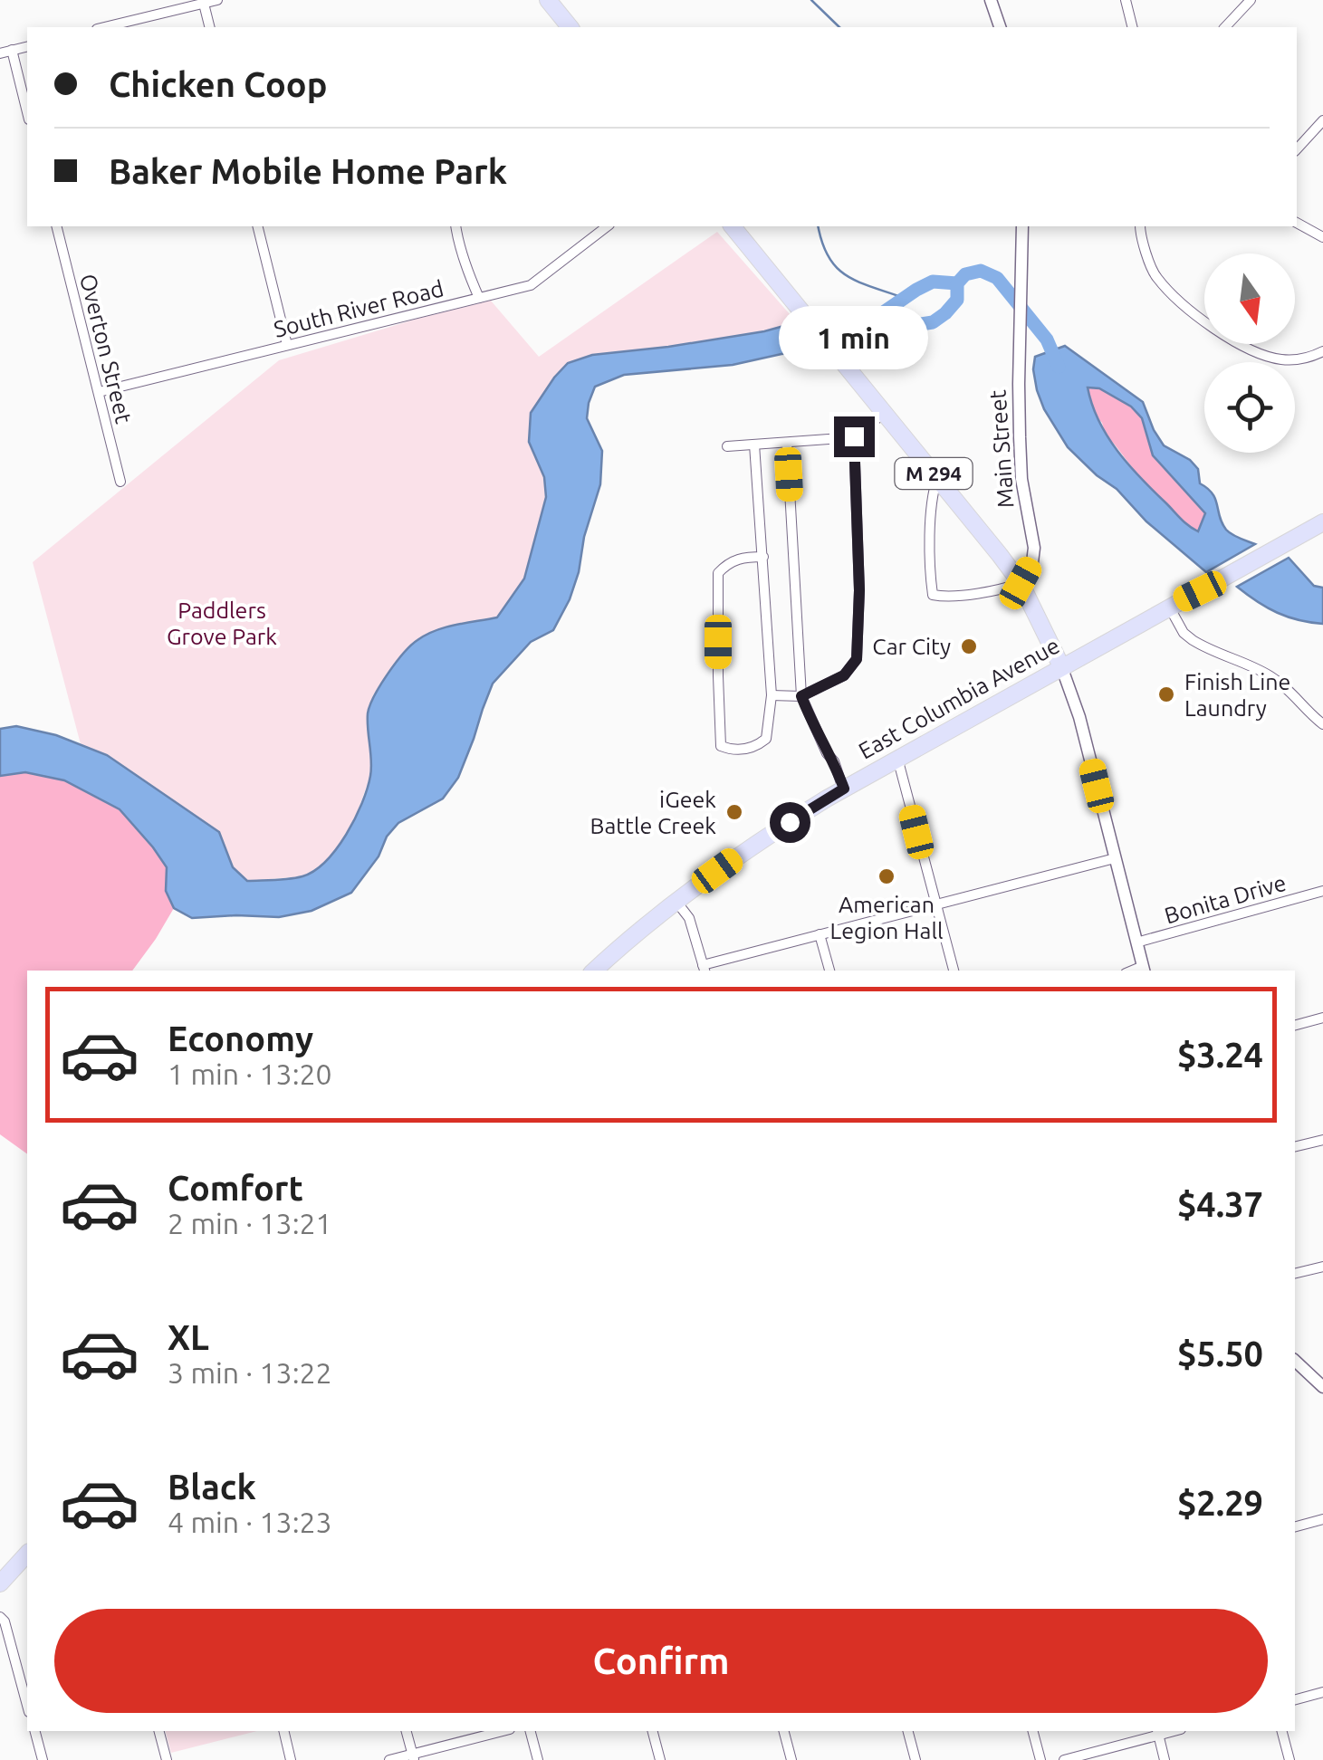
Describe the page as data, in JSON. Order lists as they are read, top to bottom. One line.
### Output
{"streets":{"main road":["M 294","East Columbia Avenue"],"street":["South River Road","Overton Street","Main Street","Bonita Drive"]},"crossings":[["South River Road","Overton Street"],["Main Street","M 294"],["M 294","East Columbia Avenue"]],"parks":["Paddlers Grove Park"],"places":["Car City","Finish Line Laundry","iGeek Battle Creek","American Legion Hall"],"north":"bottom","page":{"banner":["Chicken Coop","Baker Mobile Home Park"],"bubble":"1 min","list":[{"name":"Economy","note":"1 min · 13:20","value":"$3.24"},{"name":"Comfort","note":"2 min · 13:21","value":"$4.37"},{"name":"XL","note":"3 min · 13:22","value":"$5.50"},{"name":"Black","note":"4 min · 13:23","value":"$2.29"}],"buttons":"Confirm"}}
